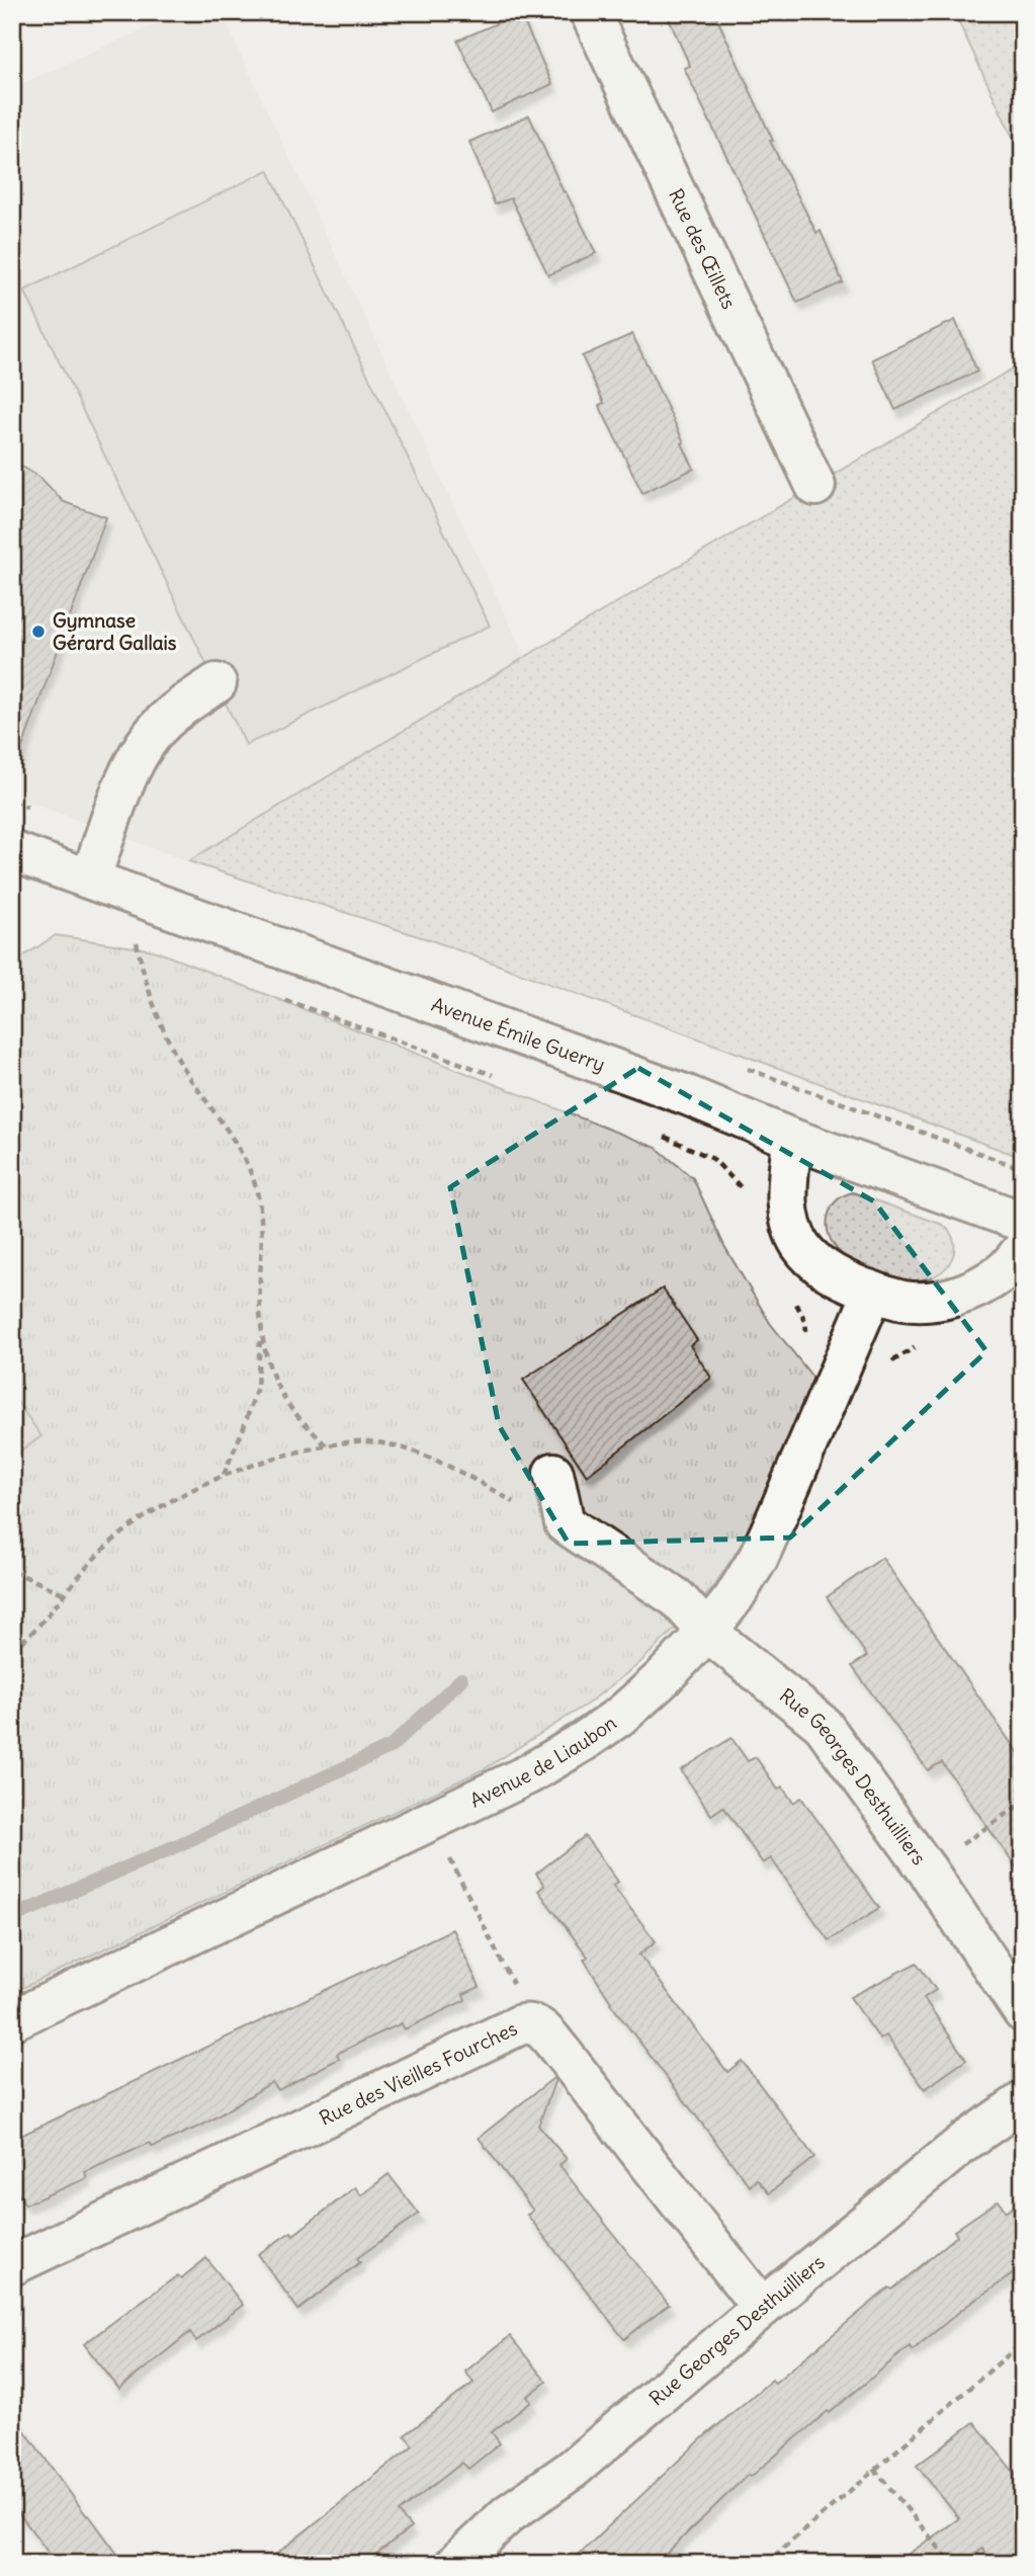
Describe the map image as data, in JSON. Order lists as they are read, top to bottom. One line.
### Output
{"streets":{"street":["Rue des Œillets","Avenue Émile Guerry","Avenue de Liaubon","Rue Georges Desthuilliers","Rue des Vieilles Fourches"]},"crossings":[["Avenue de Liaubon","Rue Georges Desthuilliers"],["Rue Georges Desthuilliers","Rue des Vieilles Fourches"]],"places":["Gymnase Gérard Gallais"]}
